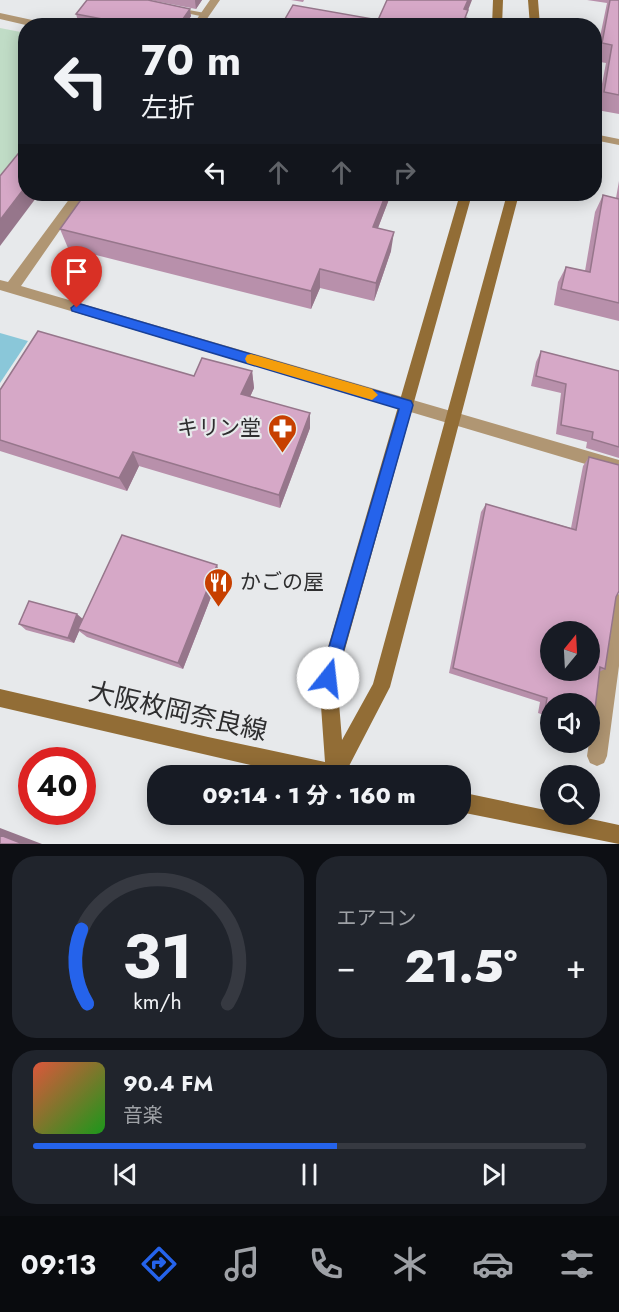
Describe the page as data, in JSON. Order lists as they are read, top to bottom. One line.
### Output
{"streets":{"street":["大阪枚岡奈良線"]},"places":{"pharmacy":["キリン堂"],"restaurant":["かごの屋"]},"north":"top","page":{"turn":["70 m","左折"],"limit":"40","trip":"09:14 · 1 分 · 160 m","tile":"エアコン","heat":["−","21.5°","+"],"song":["90.4 FM","音楽"],"tabs":"09:13","gauge":["31","km/h"]}}
